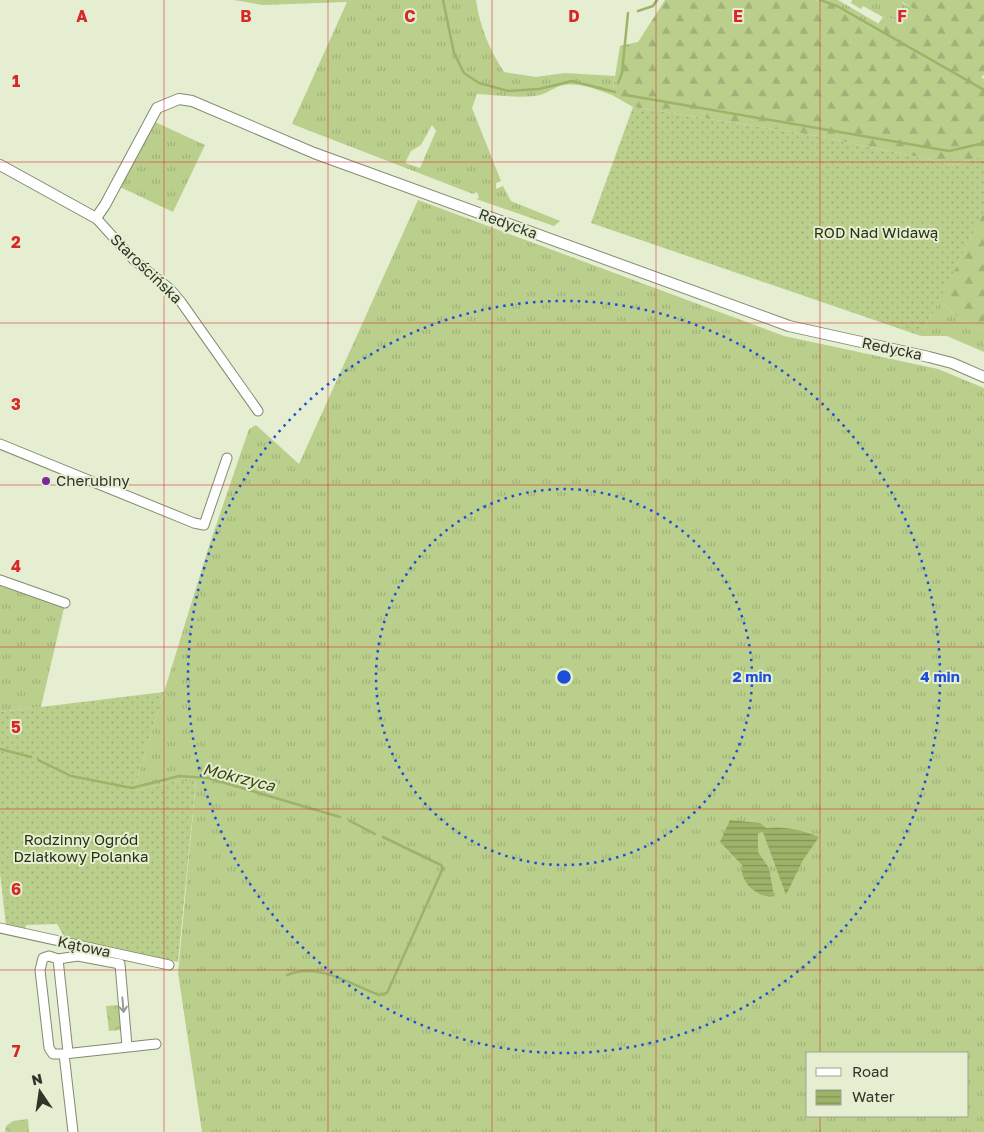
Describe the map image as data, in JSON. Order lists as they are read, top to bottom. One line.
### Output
{"streets":{"street":["Redycka","Starościńska","Kątowa"]},"crossings":[["Redycka","Starościńska"]],"water":["Mokrzyca"],"parks":["ROD Nad Widawą","Rodzinny Ogród Działkowy Polanka"],"places":["Cherubiny"],"legend":["Road","Water"],"north":"top","grid":{"columns":["A","B","C","D","E","F"],"rows":["1","2","3","4","5","6","7"]},"rings":["2 min","4 min"]}
